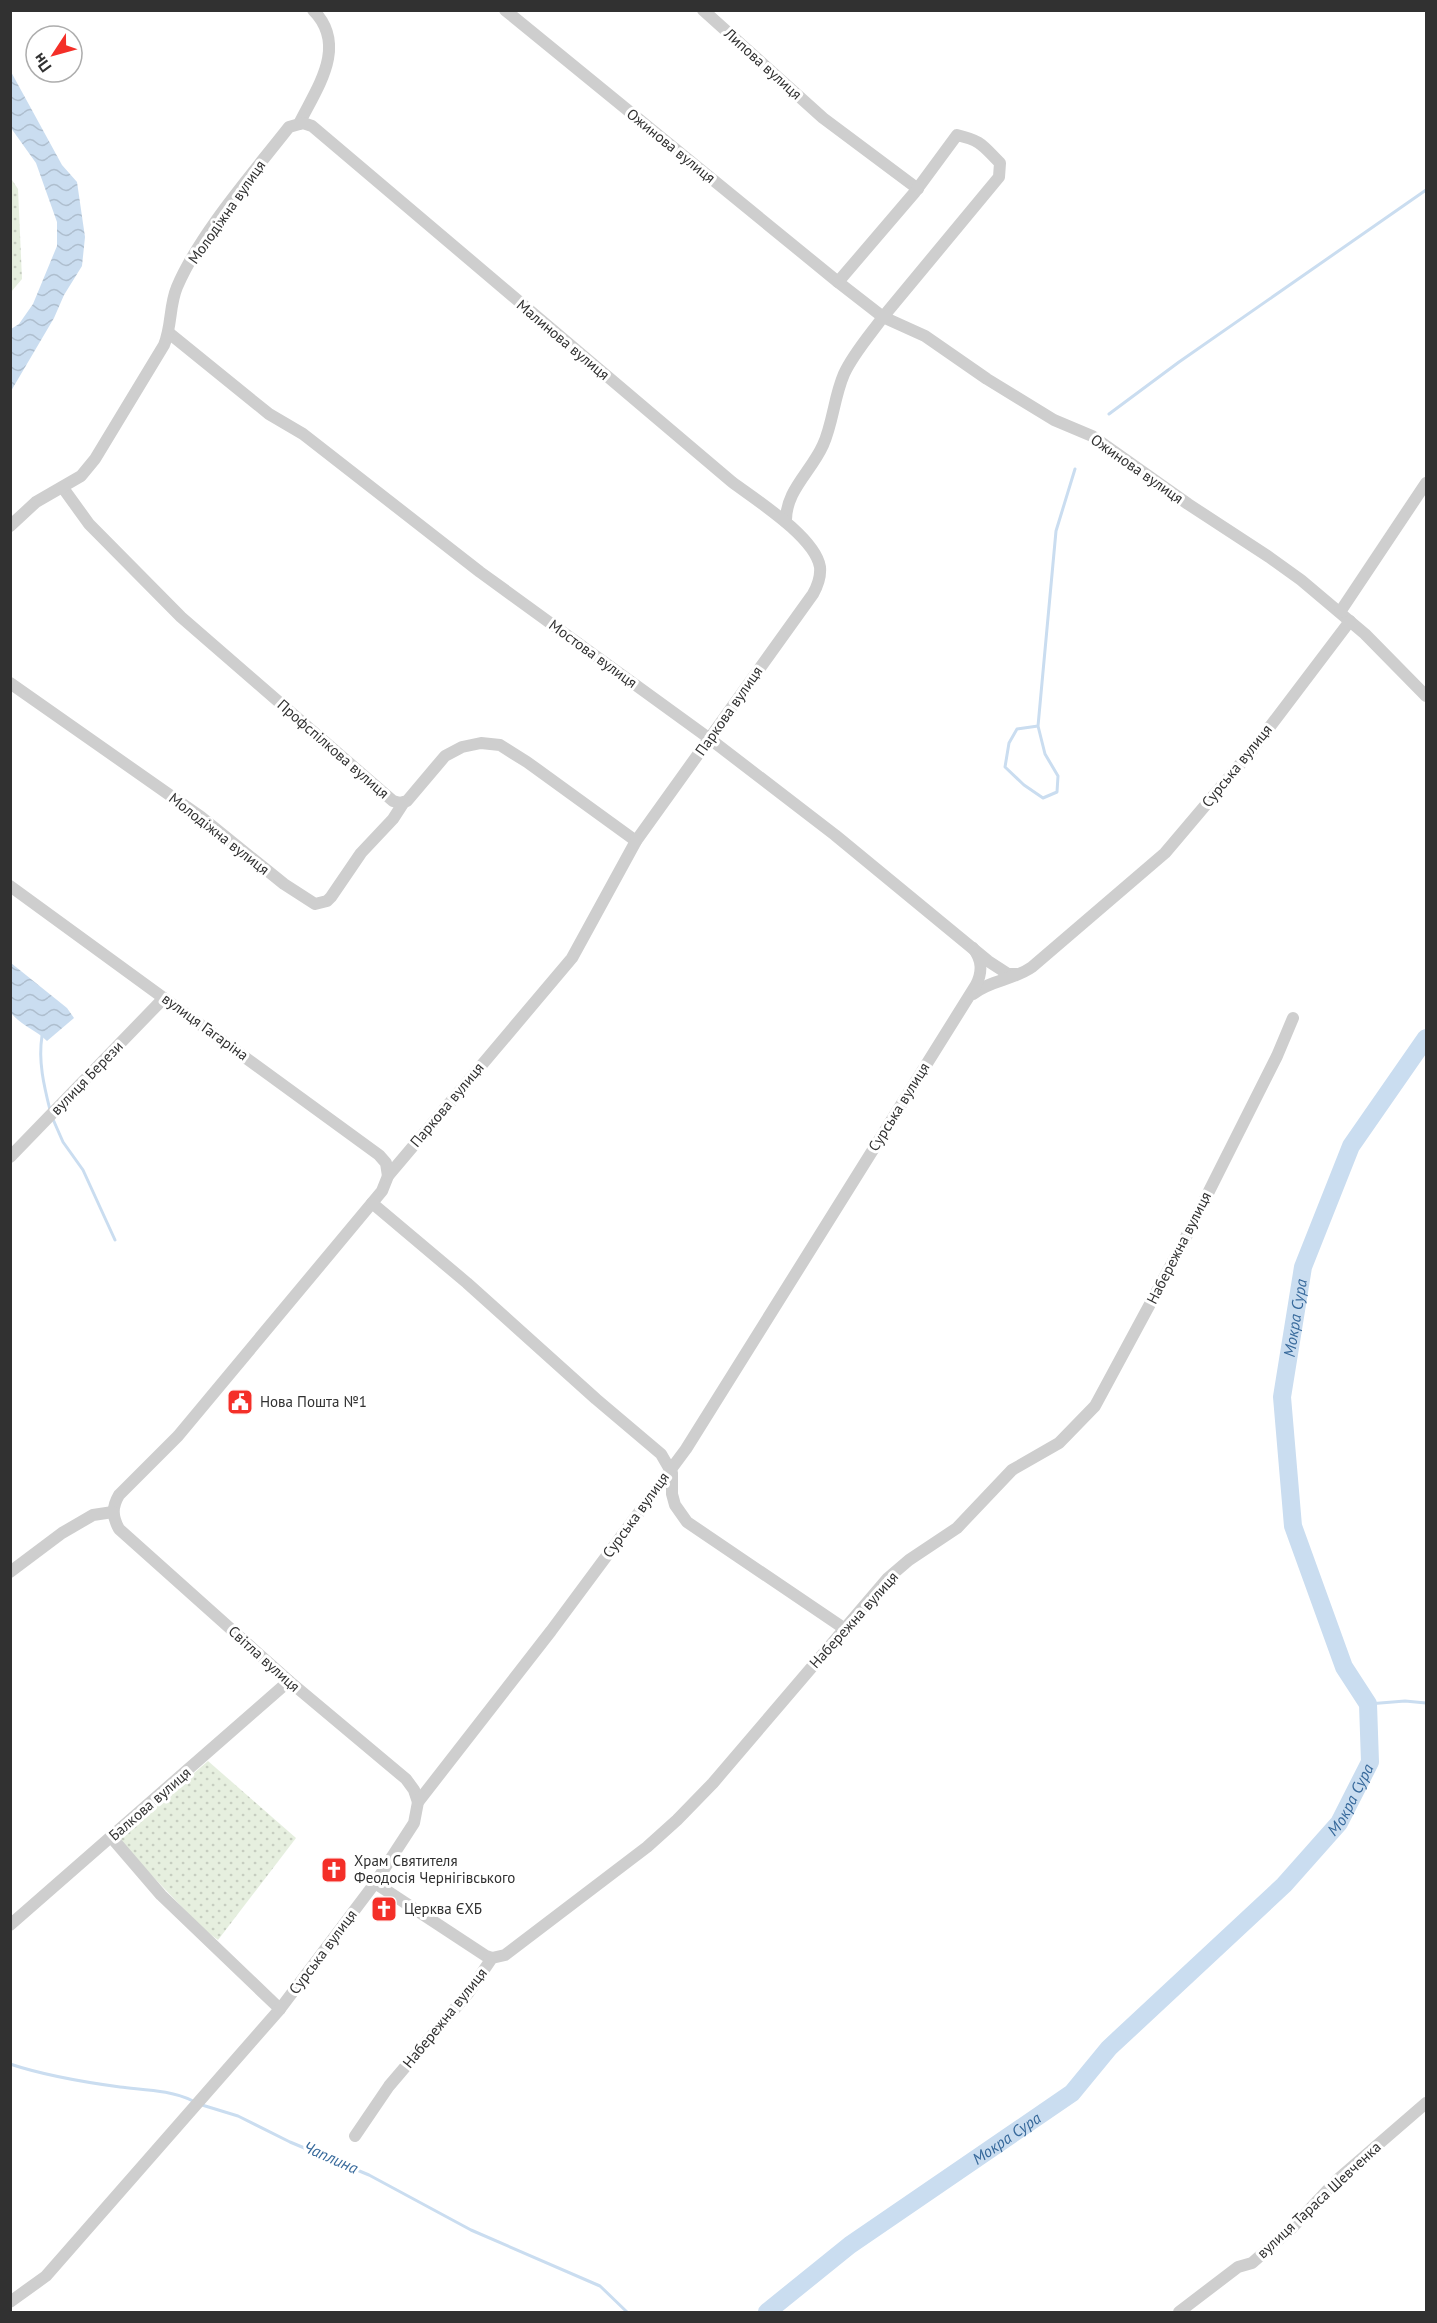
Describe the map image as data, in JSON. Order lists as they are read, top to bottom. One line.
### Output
{"streets":{"street":["Липова вулиця","Ожинова вулиця","Молодіжна вулиця","Малинова вулиця","Мостова вулиця","Паркова вулиця","Профспілкова вулиця","Сурська вулиця","вулиця Гагаріна","вулиця Берези","Набережна вулиця","Світла вулиця","Балкова вулиця","вулиця Тараса Шевченка"]},"crossings":[["Ожинова вулиця","Сурська вулиця"],["Молодіжна вулиця","Малинова вулиця"],["Молодіжна вулиця","Мостова вулиця"],["Молодіжна вулиця","Профспілкова вулиця"],["Малинова вулиця","Паркова вулиця"],["Мостова вулиця","Паркова вулиця"],["Мостова вулиця","Сурська вулиця"],["Паркова вулиця","Профспілкова вулиця"],["Паркова вулиця","вулиця Гагаріна"],["Паркова вулиця","Світла вулиця"],["Сурська вулиця","Світла вулиця"],["Сурська вулиця","Балкова вулиця"],["вулиця Гагаріна","вулиця Берези"],["Світла вулиця","Балкова вулиця"]],"water":["Мокра Сура","Чаплина"],"places":{"public building":["Нова Пошта №1"],"church":["Храм Святителя Феодосія Чернігівського","Церква ЄХБ"]},"north":"bottom left"}
